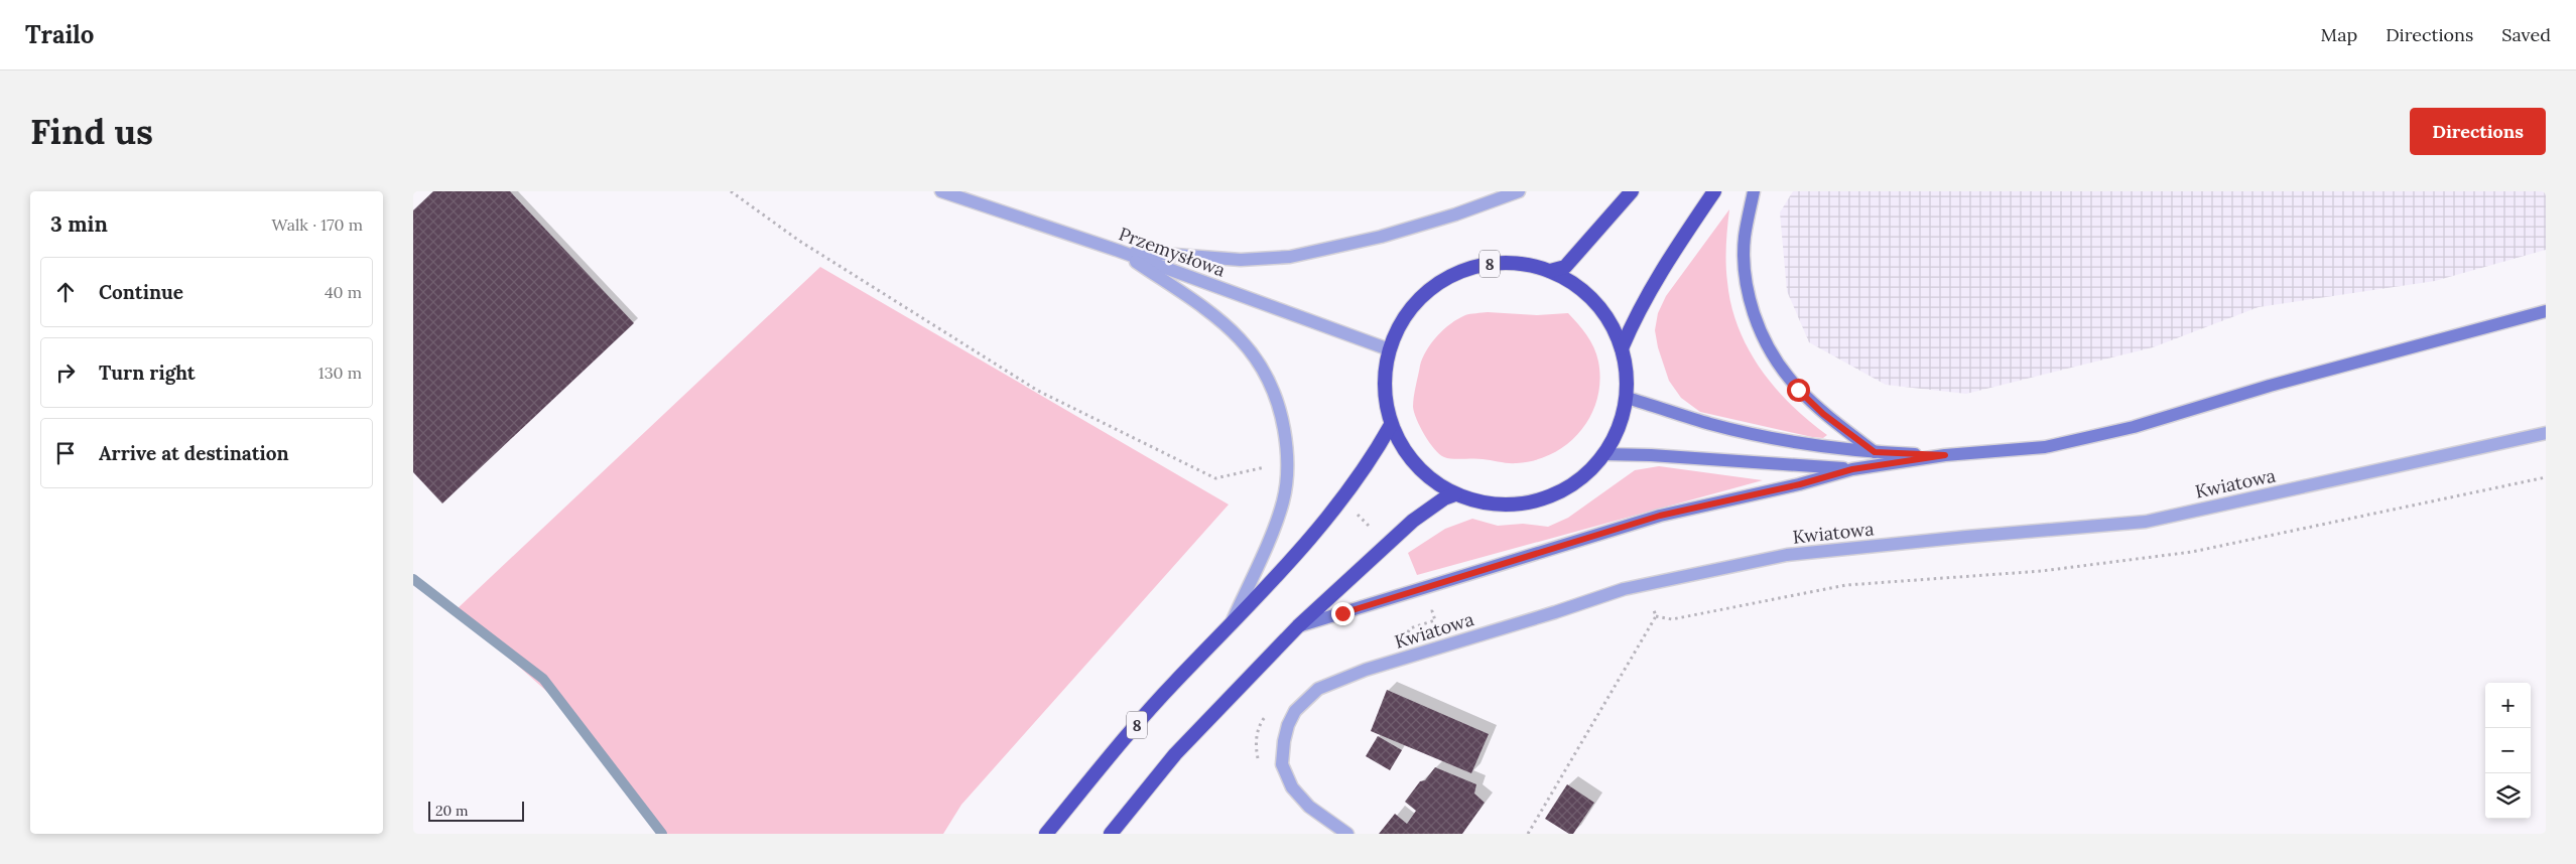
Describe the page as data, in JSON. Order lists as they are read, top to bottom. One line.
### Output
{"streets":{"highway":["8"],"street":["Przemysłowa","Kwiatowa"]},"crossings":[["Przemysłowa","8"]],"scale_bar":"20 m","page":{"header":"Trailo","nav":["Map","Directions","Saved"],"buttons":"Directions","title":"Find us","heading":["3 min","Walk · 170 m"],"list":[["Continue","40 m"],["Turn right","130 m"],"Arrive at destination"],"map_buttons":["+","−"],"scale":"20 m"}}
